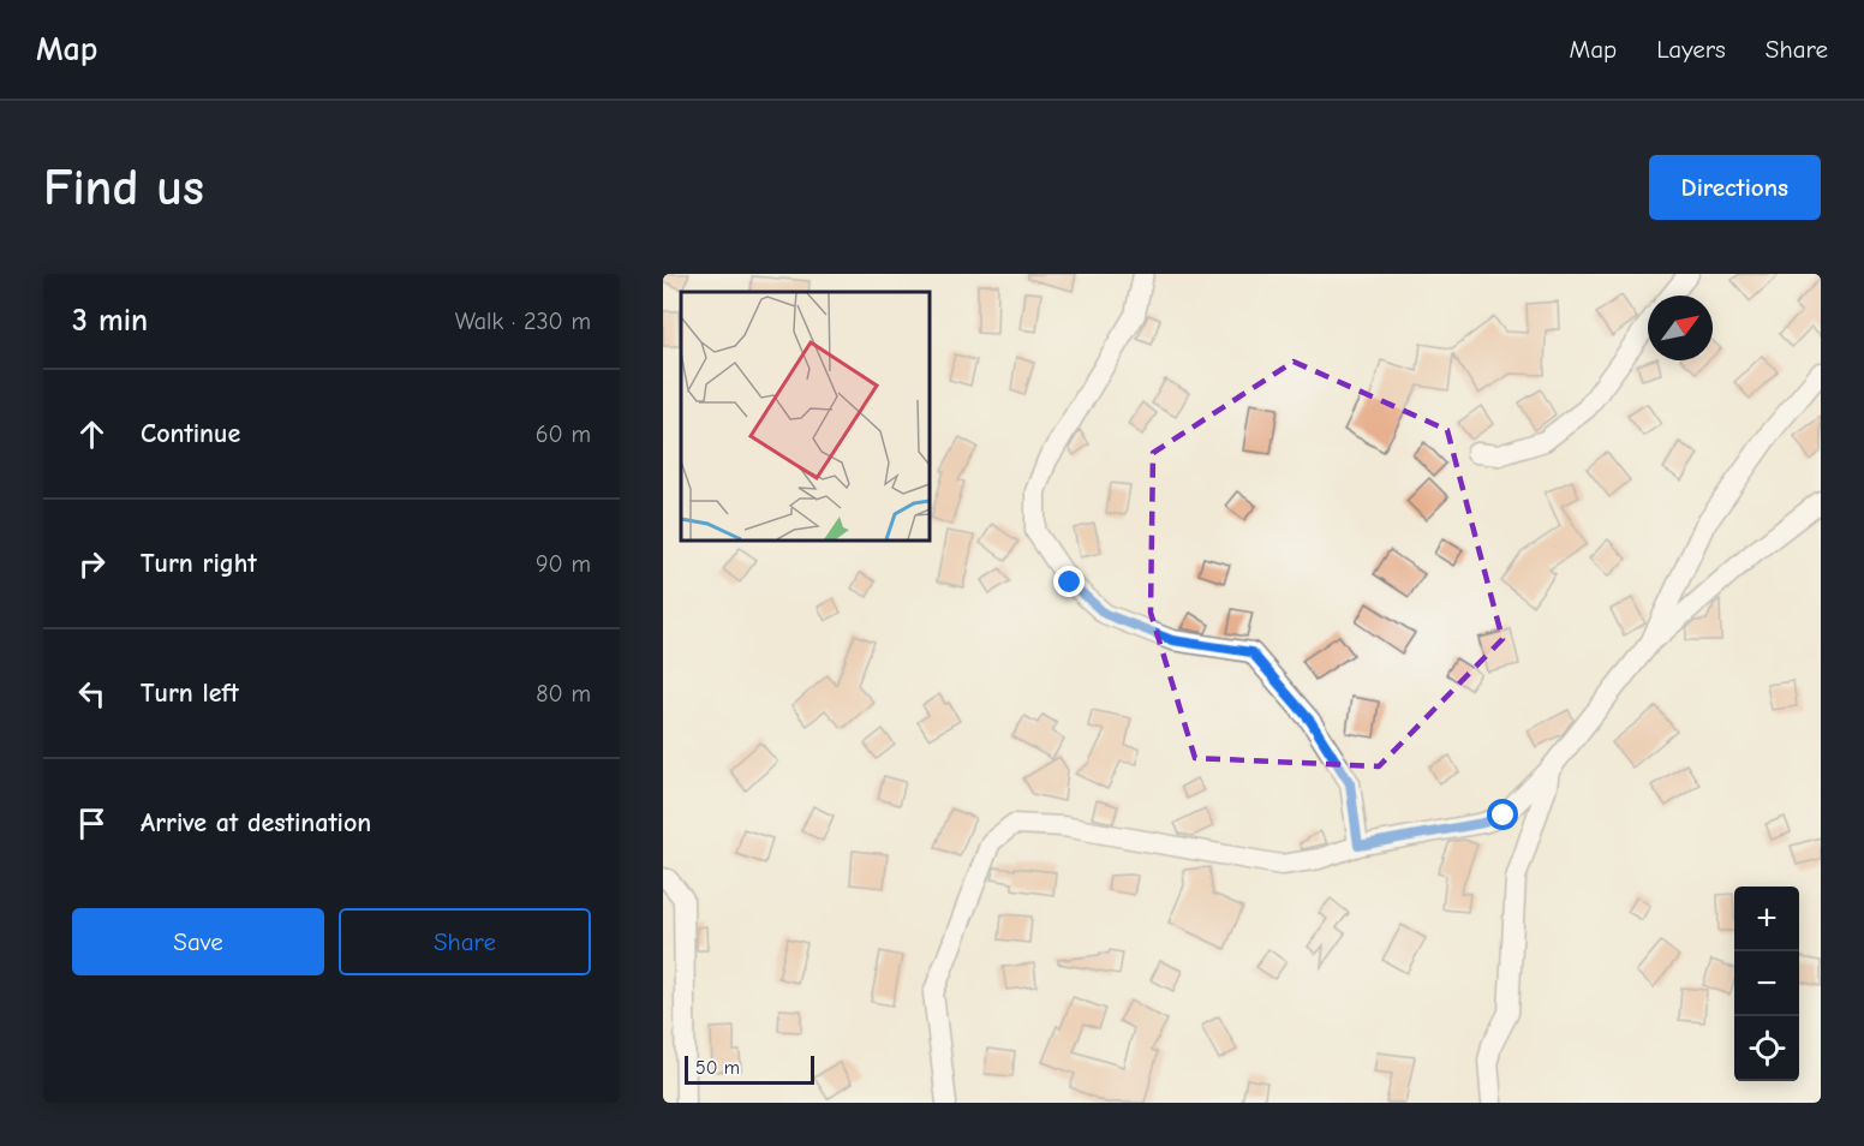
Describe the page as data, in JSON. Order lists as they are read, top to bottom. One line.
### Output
{"scale_bar":"50 m","north":"top right","page":{"header":"Map","nav":["Map","Layers","Share"],"buttons":["Directions",["Save","Share"]],"title":"Find us","heading":["3 min","Walk · 230 m"],"list":[["Continue","60 m"],["Turn right","90 m"],["Turn left","80 m"],"Arrive at destination"],"map_buttons":["+","−"],"scale":"50 m"}}
